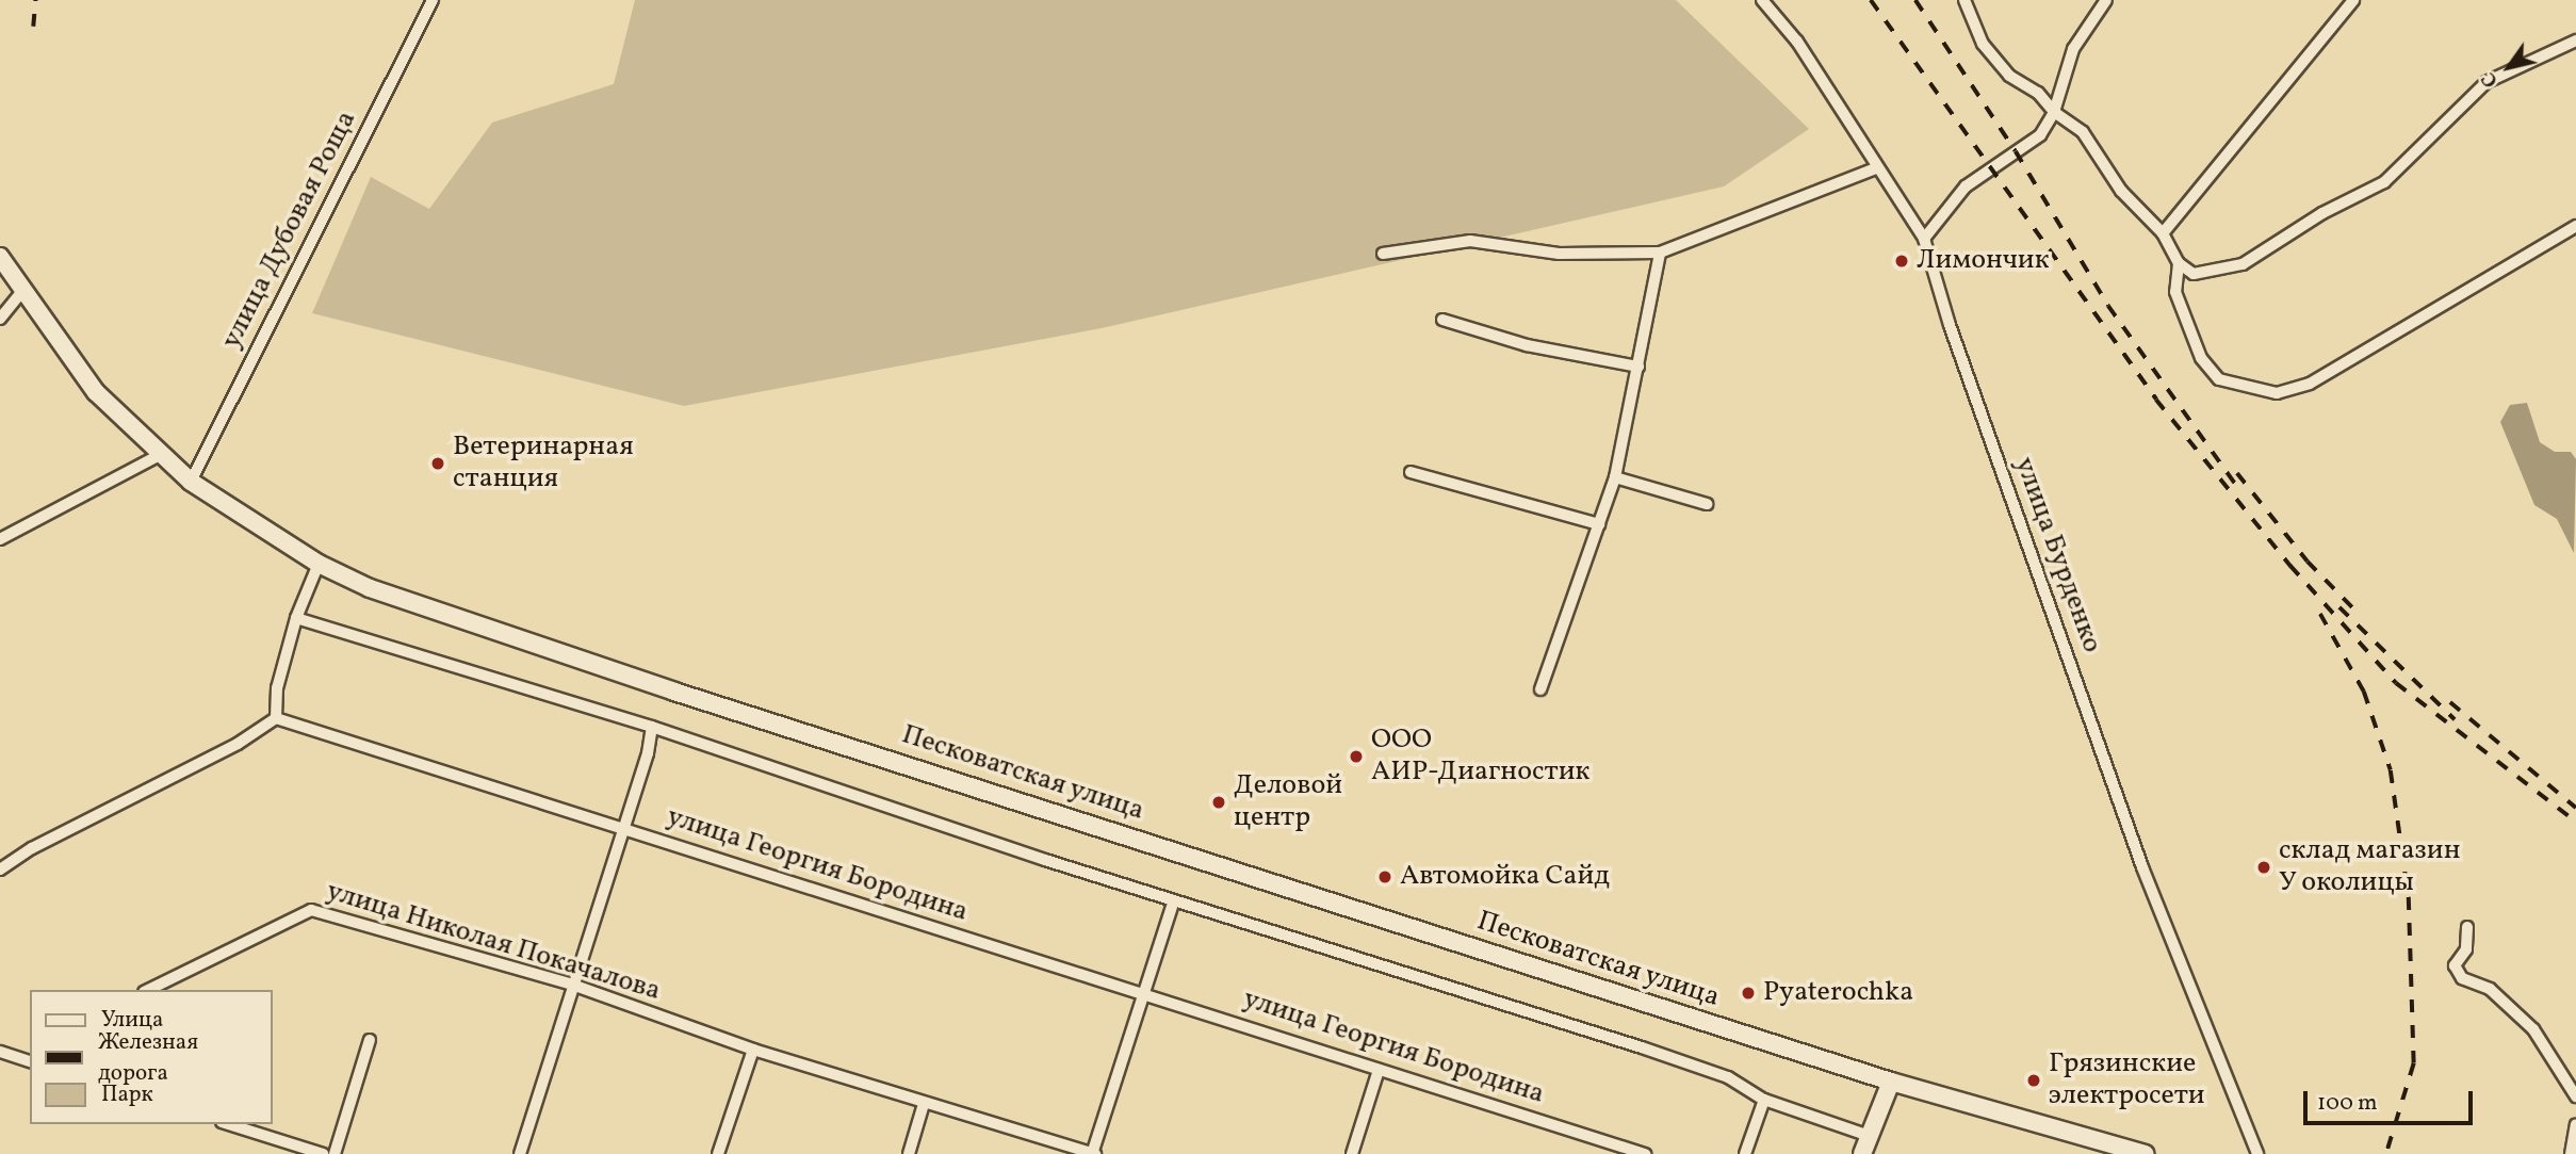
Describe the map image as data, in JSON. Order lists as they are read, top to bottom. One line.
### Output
{"streets":{"main road":["Песковатская улица"],"street":["улица Дубовая Роща","улица Бурденко","улица Георгия Бородина","улица Николая Покачалова"]},"crossings":[["улица Дубовая Роща","Песковатская улица"]],"places":["Лимончик","Ветеринарная станция","ООО АИР-Диагностик","Деловой центр","склад магазин У околицы","Автомойка Сайд","Pyaterochka","Грязинские электросети"],"legend":["Улица","Железная дорога","Парк"],"scale_bar":"100 m","north":"bottom left"}
